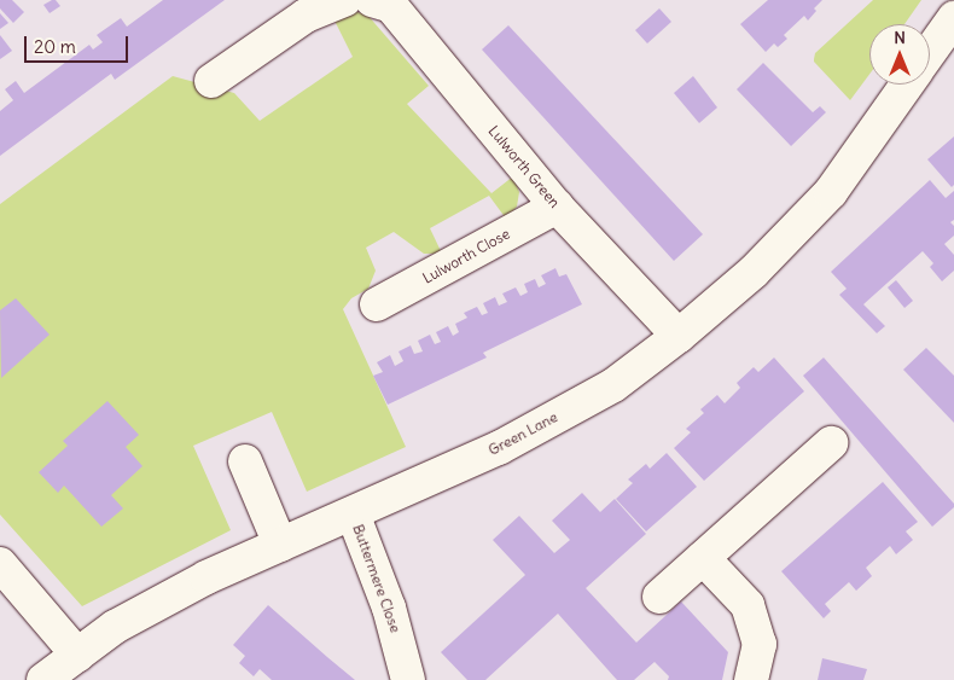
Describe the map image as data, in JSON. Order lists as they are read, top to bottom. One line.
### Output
{"streets":{"street":["Lulworth Green","Lulworth Close","Green Lane","Buttermere Close"]},"crossings":[["Lulworth Green","Lulworth Close"],["Lulworth Green","Green Lane"],["Green Lane","Buttermere Close"]],"scale_bar":"20 m","north":"top"}
